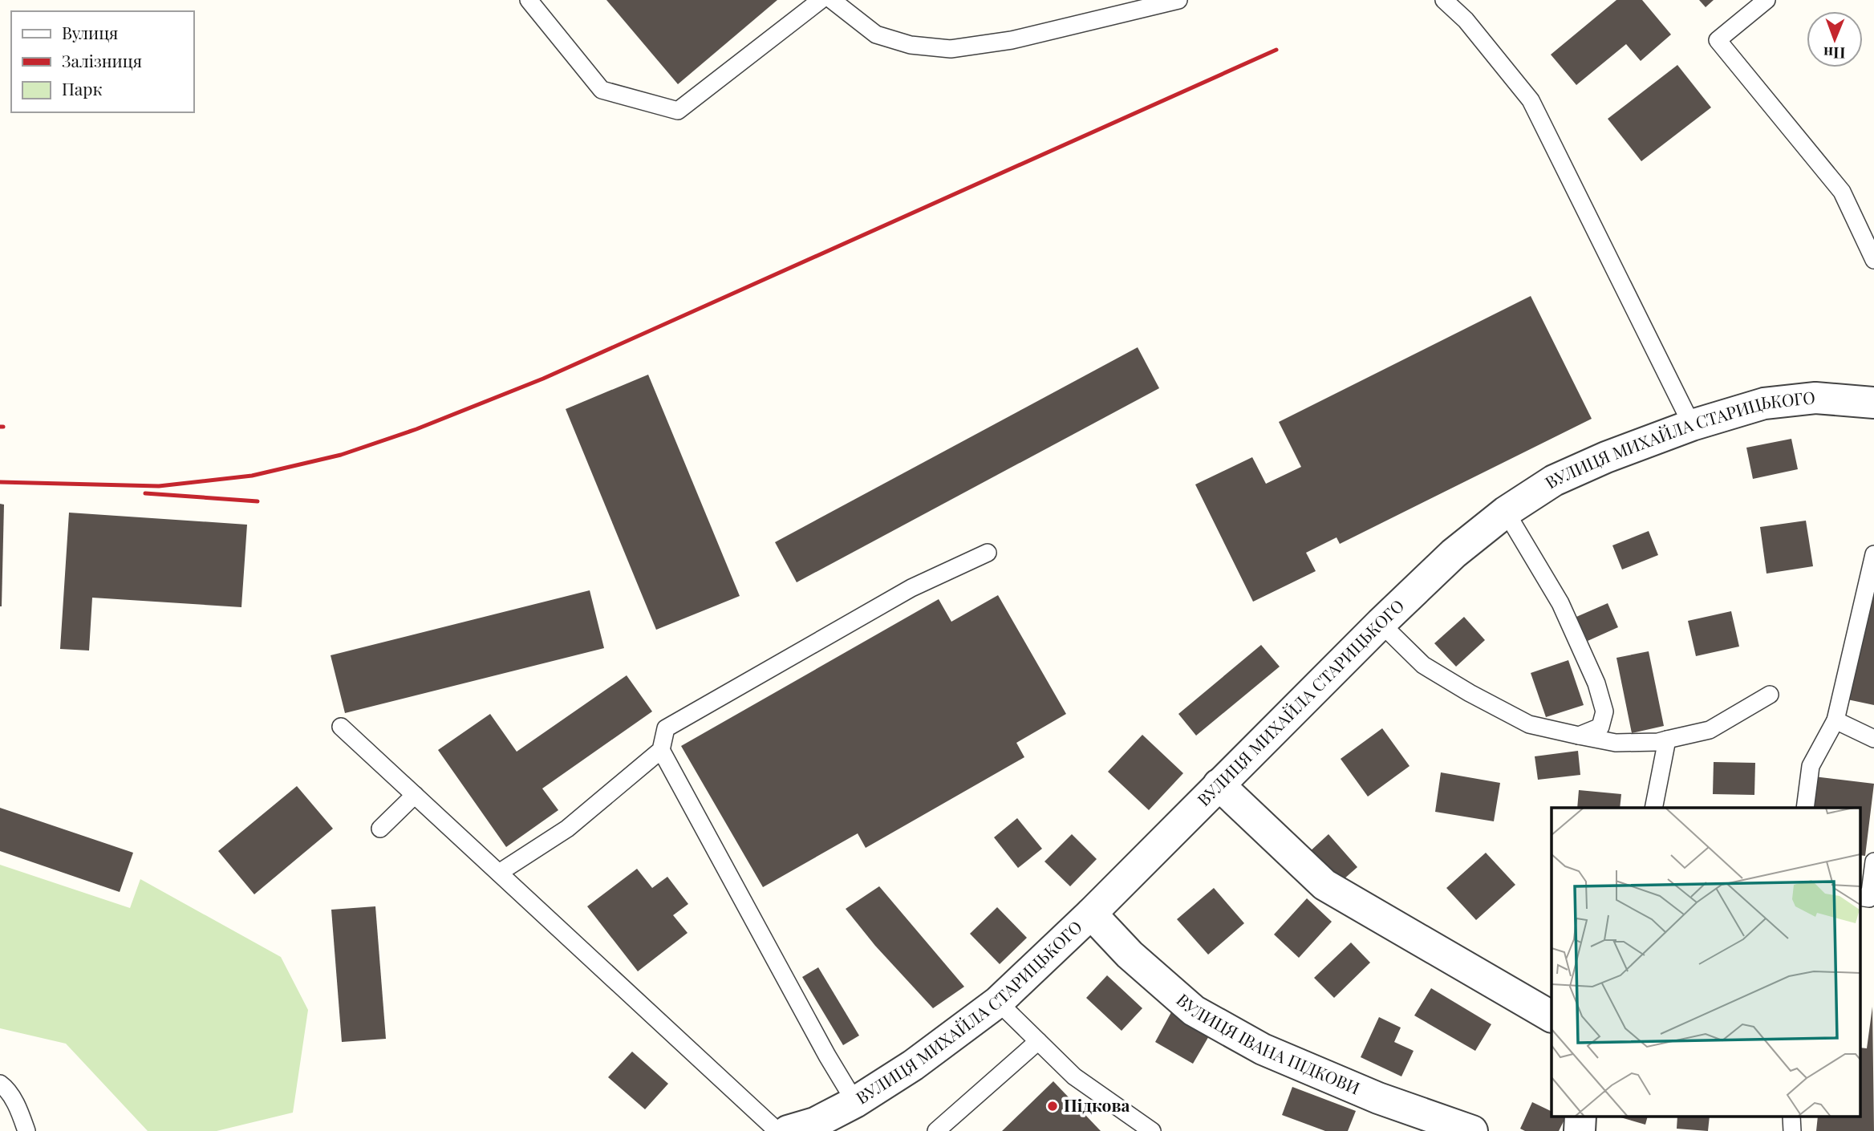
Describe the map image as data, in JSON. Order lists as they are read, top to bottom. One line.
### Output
{"streets":{"street":["ВУЛИЦЯ МИХАЙЛА СТАРИЦЬКОГО","ВУЛИЦЯ ІВАНА ПІДКОВИ"]},"crossings":[["ВУЛИЦЯ МИХАЙЛА СТАРИЦЬКОГО","ВУЛИЦЯ ІВАНА ПІДКОВИ"]],"places":["Підкова"],"legend":["Вулиця","Залізниця","Парк"],"north":"bottom"}
